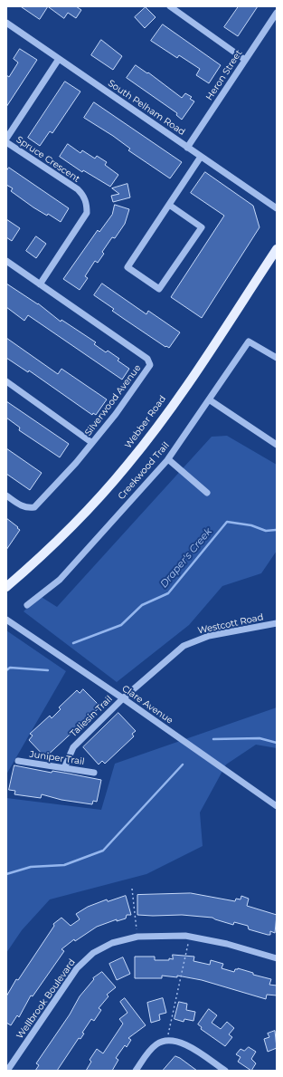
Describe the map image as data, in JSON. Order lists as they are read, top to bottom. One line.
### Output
{"streets":{"main road":["Webber Road"],"street":["Heron Street","South Pelham Road","Spruce Crescent","Silverwood Avenue","Creekwood Trail","Westcott Road","Clare Avenue","Taliesin Trail","Juniper Trail","Wellbrook Boulevard"]},"crossings":[["Heron Street","South Pelham Road"],["Spruce Crescent","Silverwood Avenue"],["Westcott Road","Clare Avenue"],["Westcott Road","Taliesin Trail"],["Clare Avenue","Taliesin Trail"],["Taliesin Trail","Juniper Trail"]],"water":["Draper's Creek"]}
